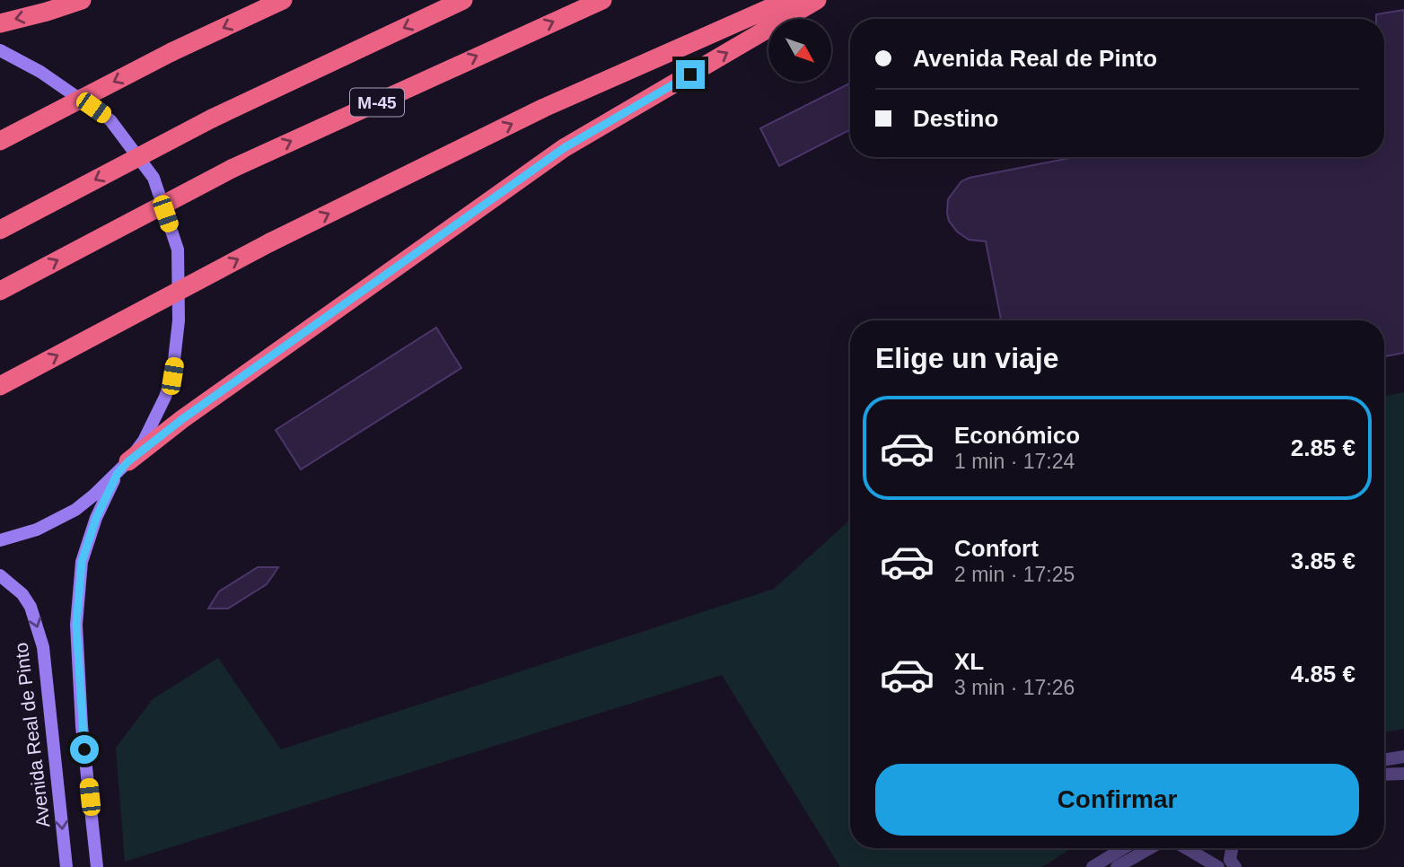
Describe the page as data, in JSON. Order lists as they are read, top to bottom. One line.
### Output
{"streets":{"highway":["M-45"],"main road":["Avenida Real de Pinto"]},"north":"bottom right","page":{"banner":["Avenida Real de Pinto","Destino"],"heading":"Elige un viaje","list":[{"name":"Económico","note":"1 min · 17:24","value":"2.85 €"},{"name":"Confort","note":"2 min · 17:25","value":"3.85 €"},{"name":"XL","note":"3 min · 17:26","value":"4.85 €"}],"buttons":"Confirmar"}}
